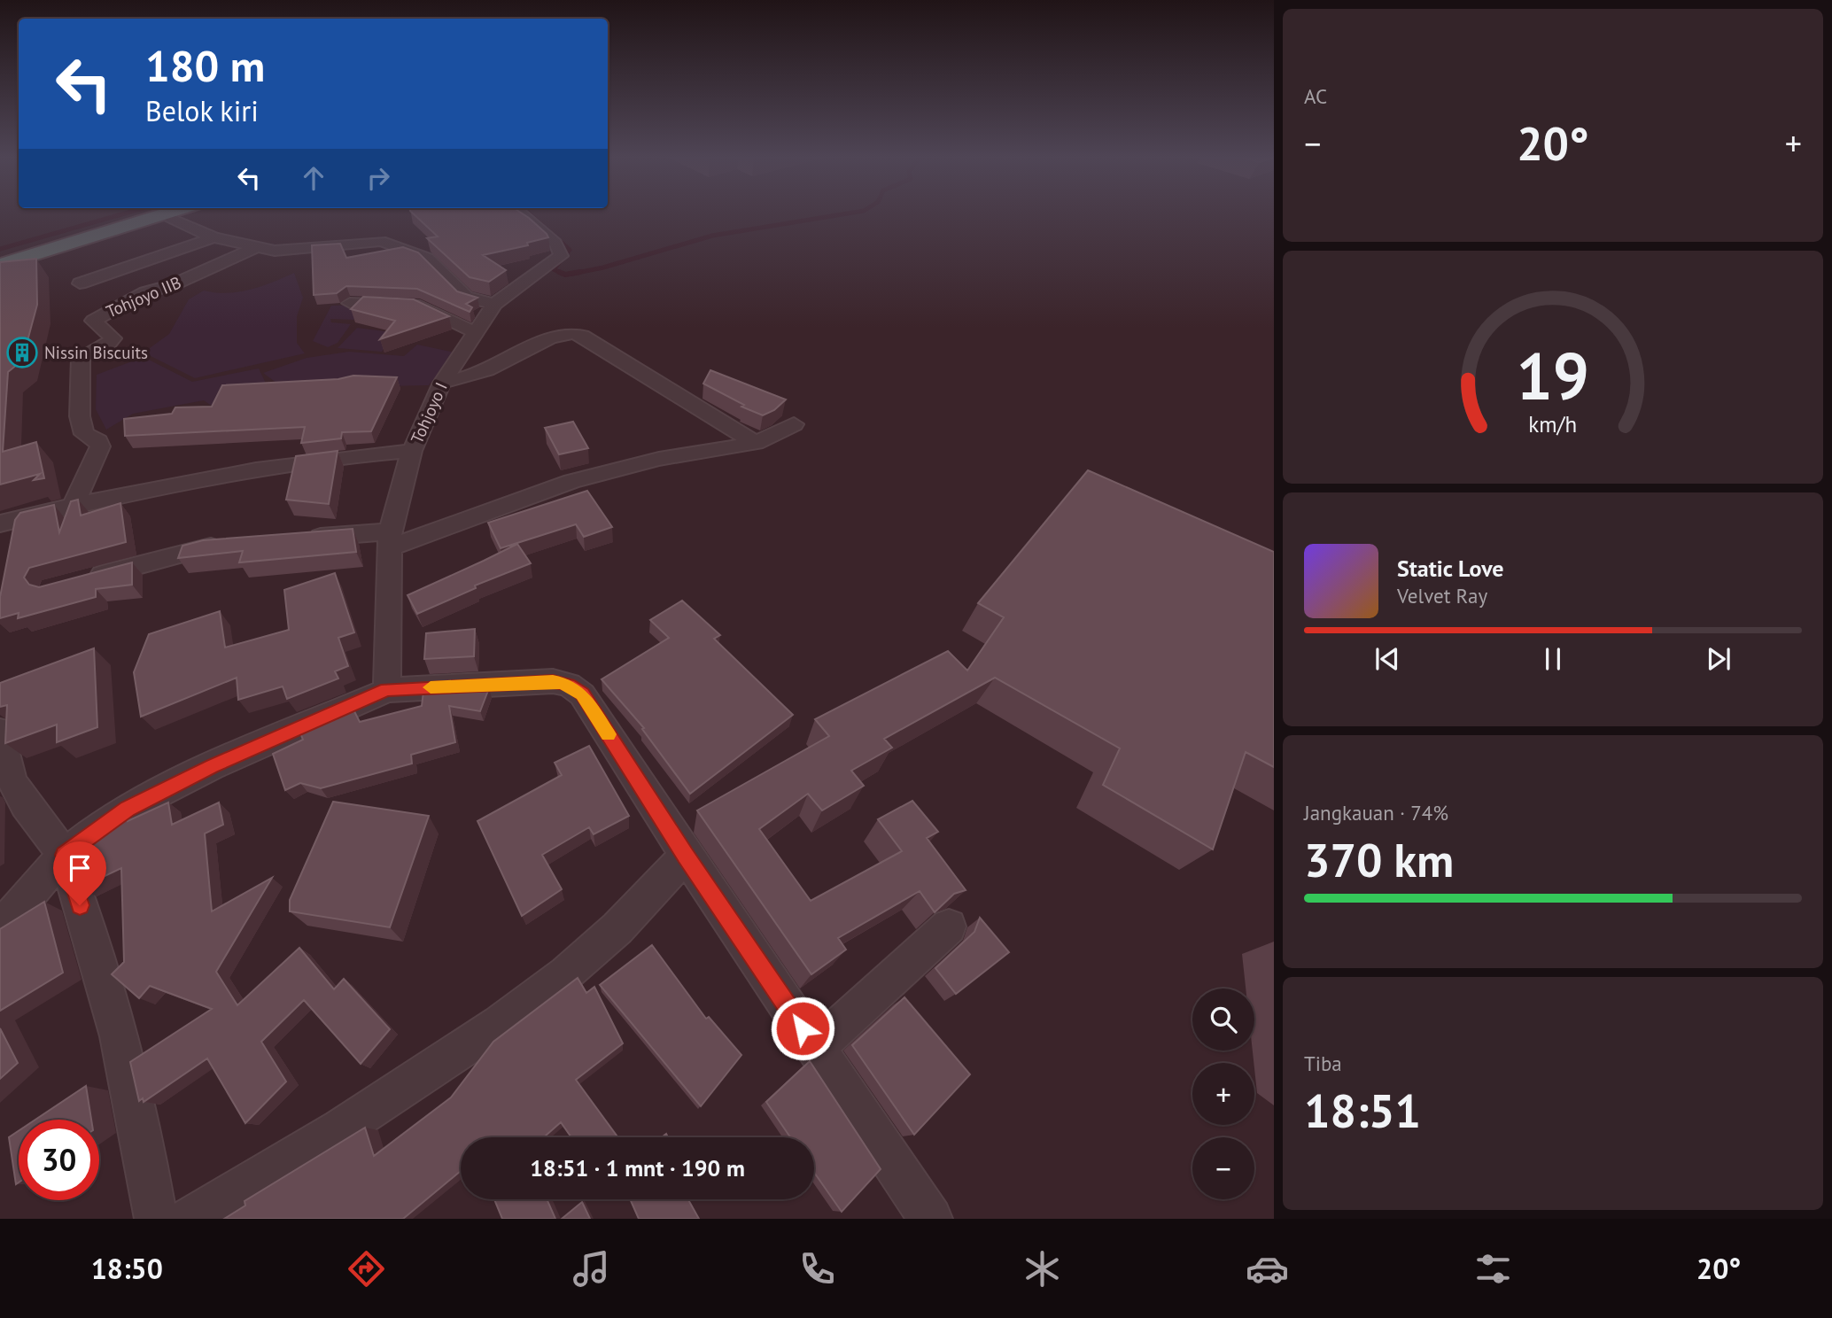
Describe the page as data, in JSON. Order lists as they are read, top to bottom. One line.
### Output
{"streets":{"street":["Tohjoyo IIB","Tohjoyo I"]},"places":{"building":["Nissin Biscuits"]},"page":{"tile":["AC",["Jangkauan · 74%","370 km"],["Tiba","18:51"]],"turn":["180 m","Belok kiri"],"heat":["−","20°","+"],"song":["Static Love","Velvet Ray"],"map_buttons":["+","−"],"limit":"30","trip":"18:51 · 1 mnt · 190 m","tabs":["18:50","20°"],"gauge":["19","km/h"]}}
